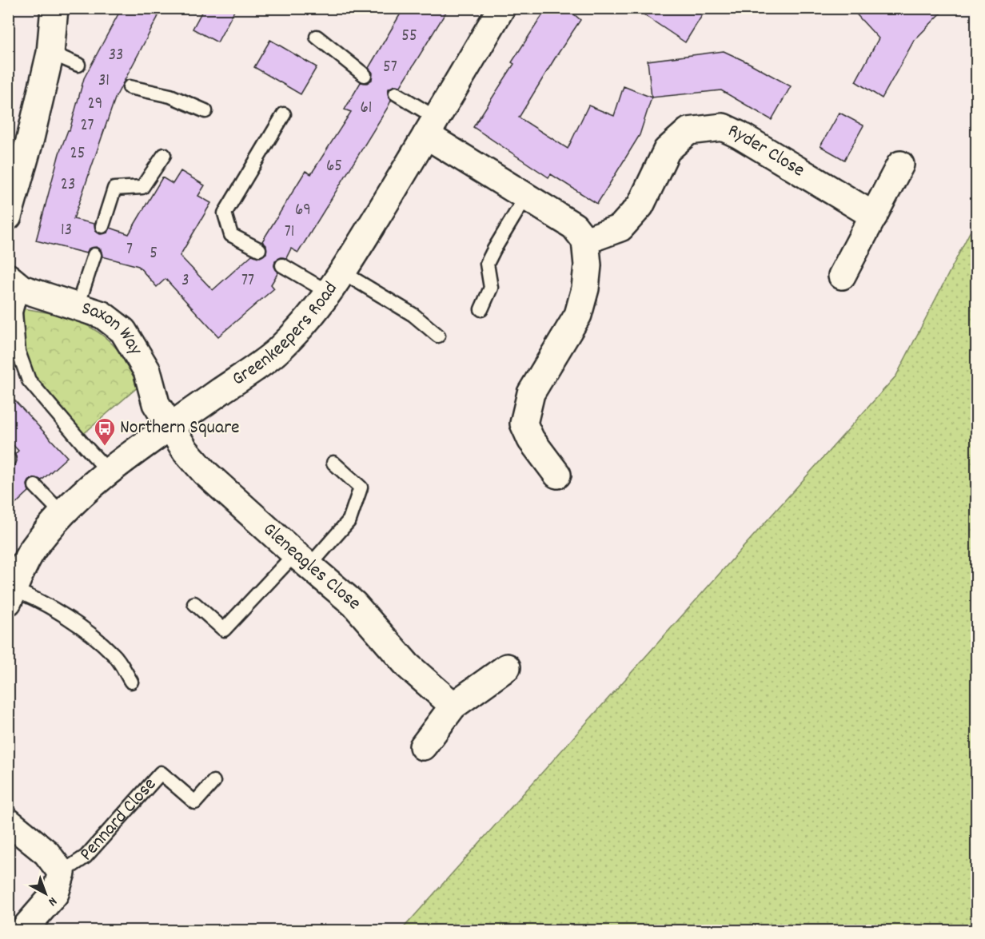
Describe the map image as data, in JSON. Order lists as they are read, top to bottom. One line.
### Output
{"streets":{"street":["Ryder Close","Greenkeepers Road","Saxon Way","Gleneagles Close","Pennard Close"]},"crossings":[["Greenkeepers Road","Saxon Way"],["Greenkeepers Road","Gleneagles Close"],["Saxon Way","Gleneagles Close"]],"places":{"bus stop":["Northern Square"]},"house_numbers":["55","33","57","31","29","61","27","25","65","23","69","13","71","7","5","3","77"],"north":"bottom right"}
